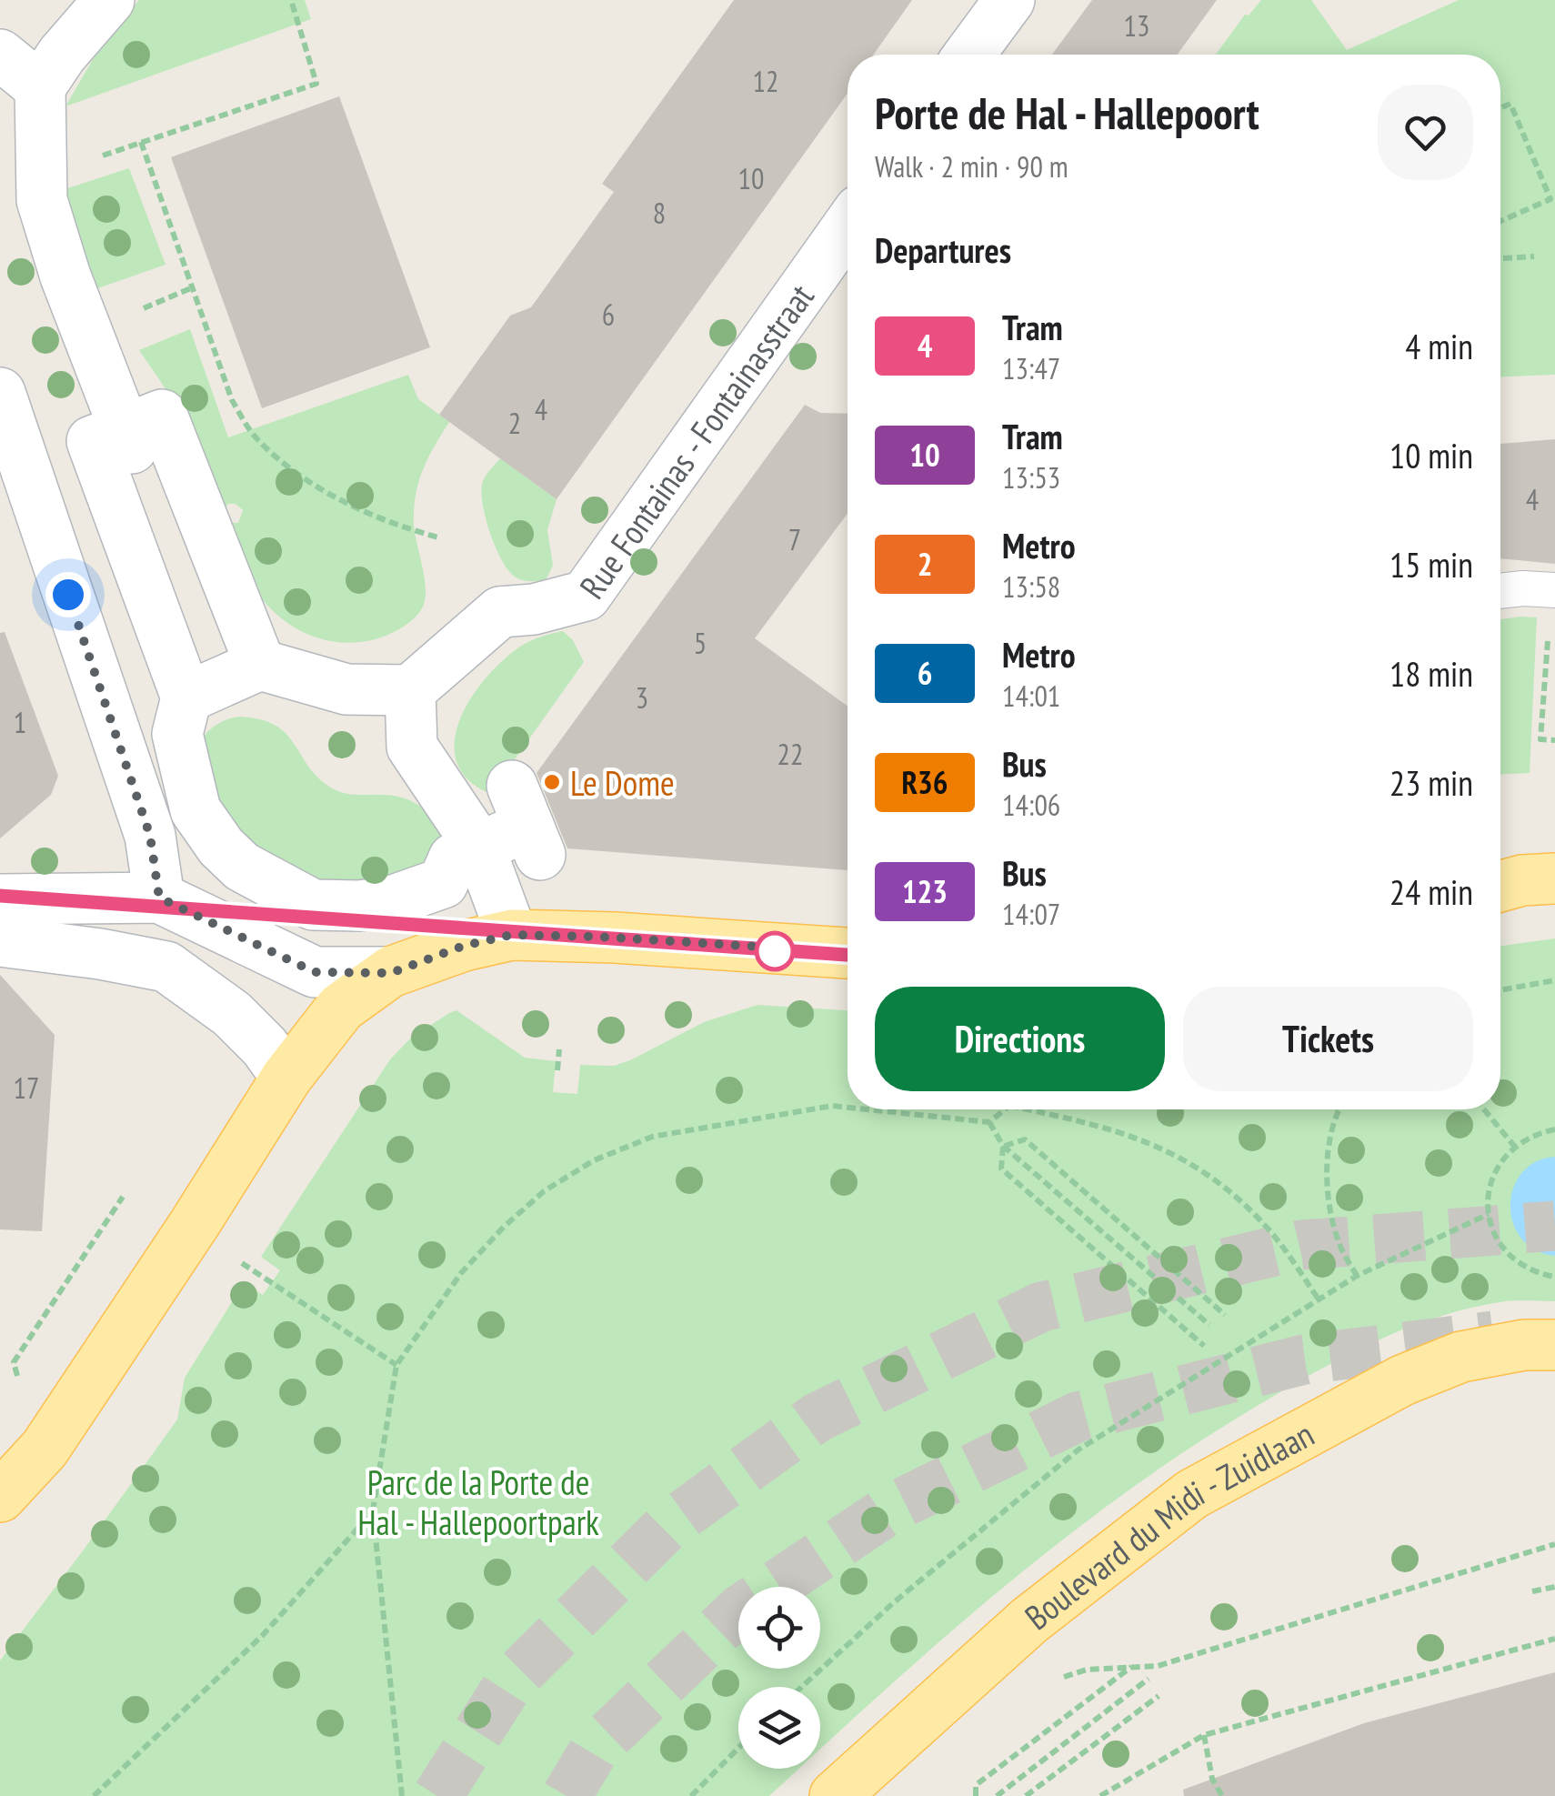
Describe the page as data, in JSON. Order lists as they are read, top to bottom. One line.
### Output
{"streets":{"main road":["Boulevard du Midi - Zuidlaan"],"street":["Rue Fontainas - Fontainasstraat"]},"parks":["Parc de la Porte de Hal - Hallepoortpark"],"places":["Le Dome"],"lines":["tram line 4"],"house_numbers":["13","12","10","8","6","4","2","4","7","5","3","1","22","17"],"page":{"heading":[["Porte de Hal - Hallepoort","Walk · 2 min · 90 m"],"Departures"],"list":[{"mark":"4","name":"Tram","note":"13:47","value":"4 min"},{"mark":"10","name":"Tram","note":"13:53","value":"10 min"},{"mark":"2","name":"Metro","note":"13:58","value":"15 min"},{"mark":"6","name":"Metro","note":"14:01","value":"18 min"},{"mark":"R36","name":"Bus","note":"14:06","value":"23 min"},{"mark":"123","name":"Bus","note":"14:07","value":"24 min"}],"buttons":["Directions","Tickets"]}}
